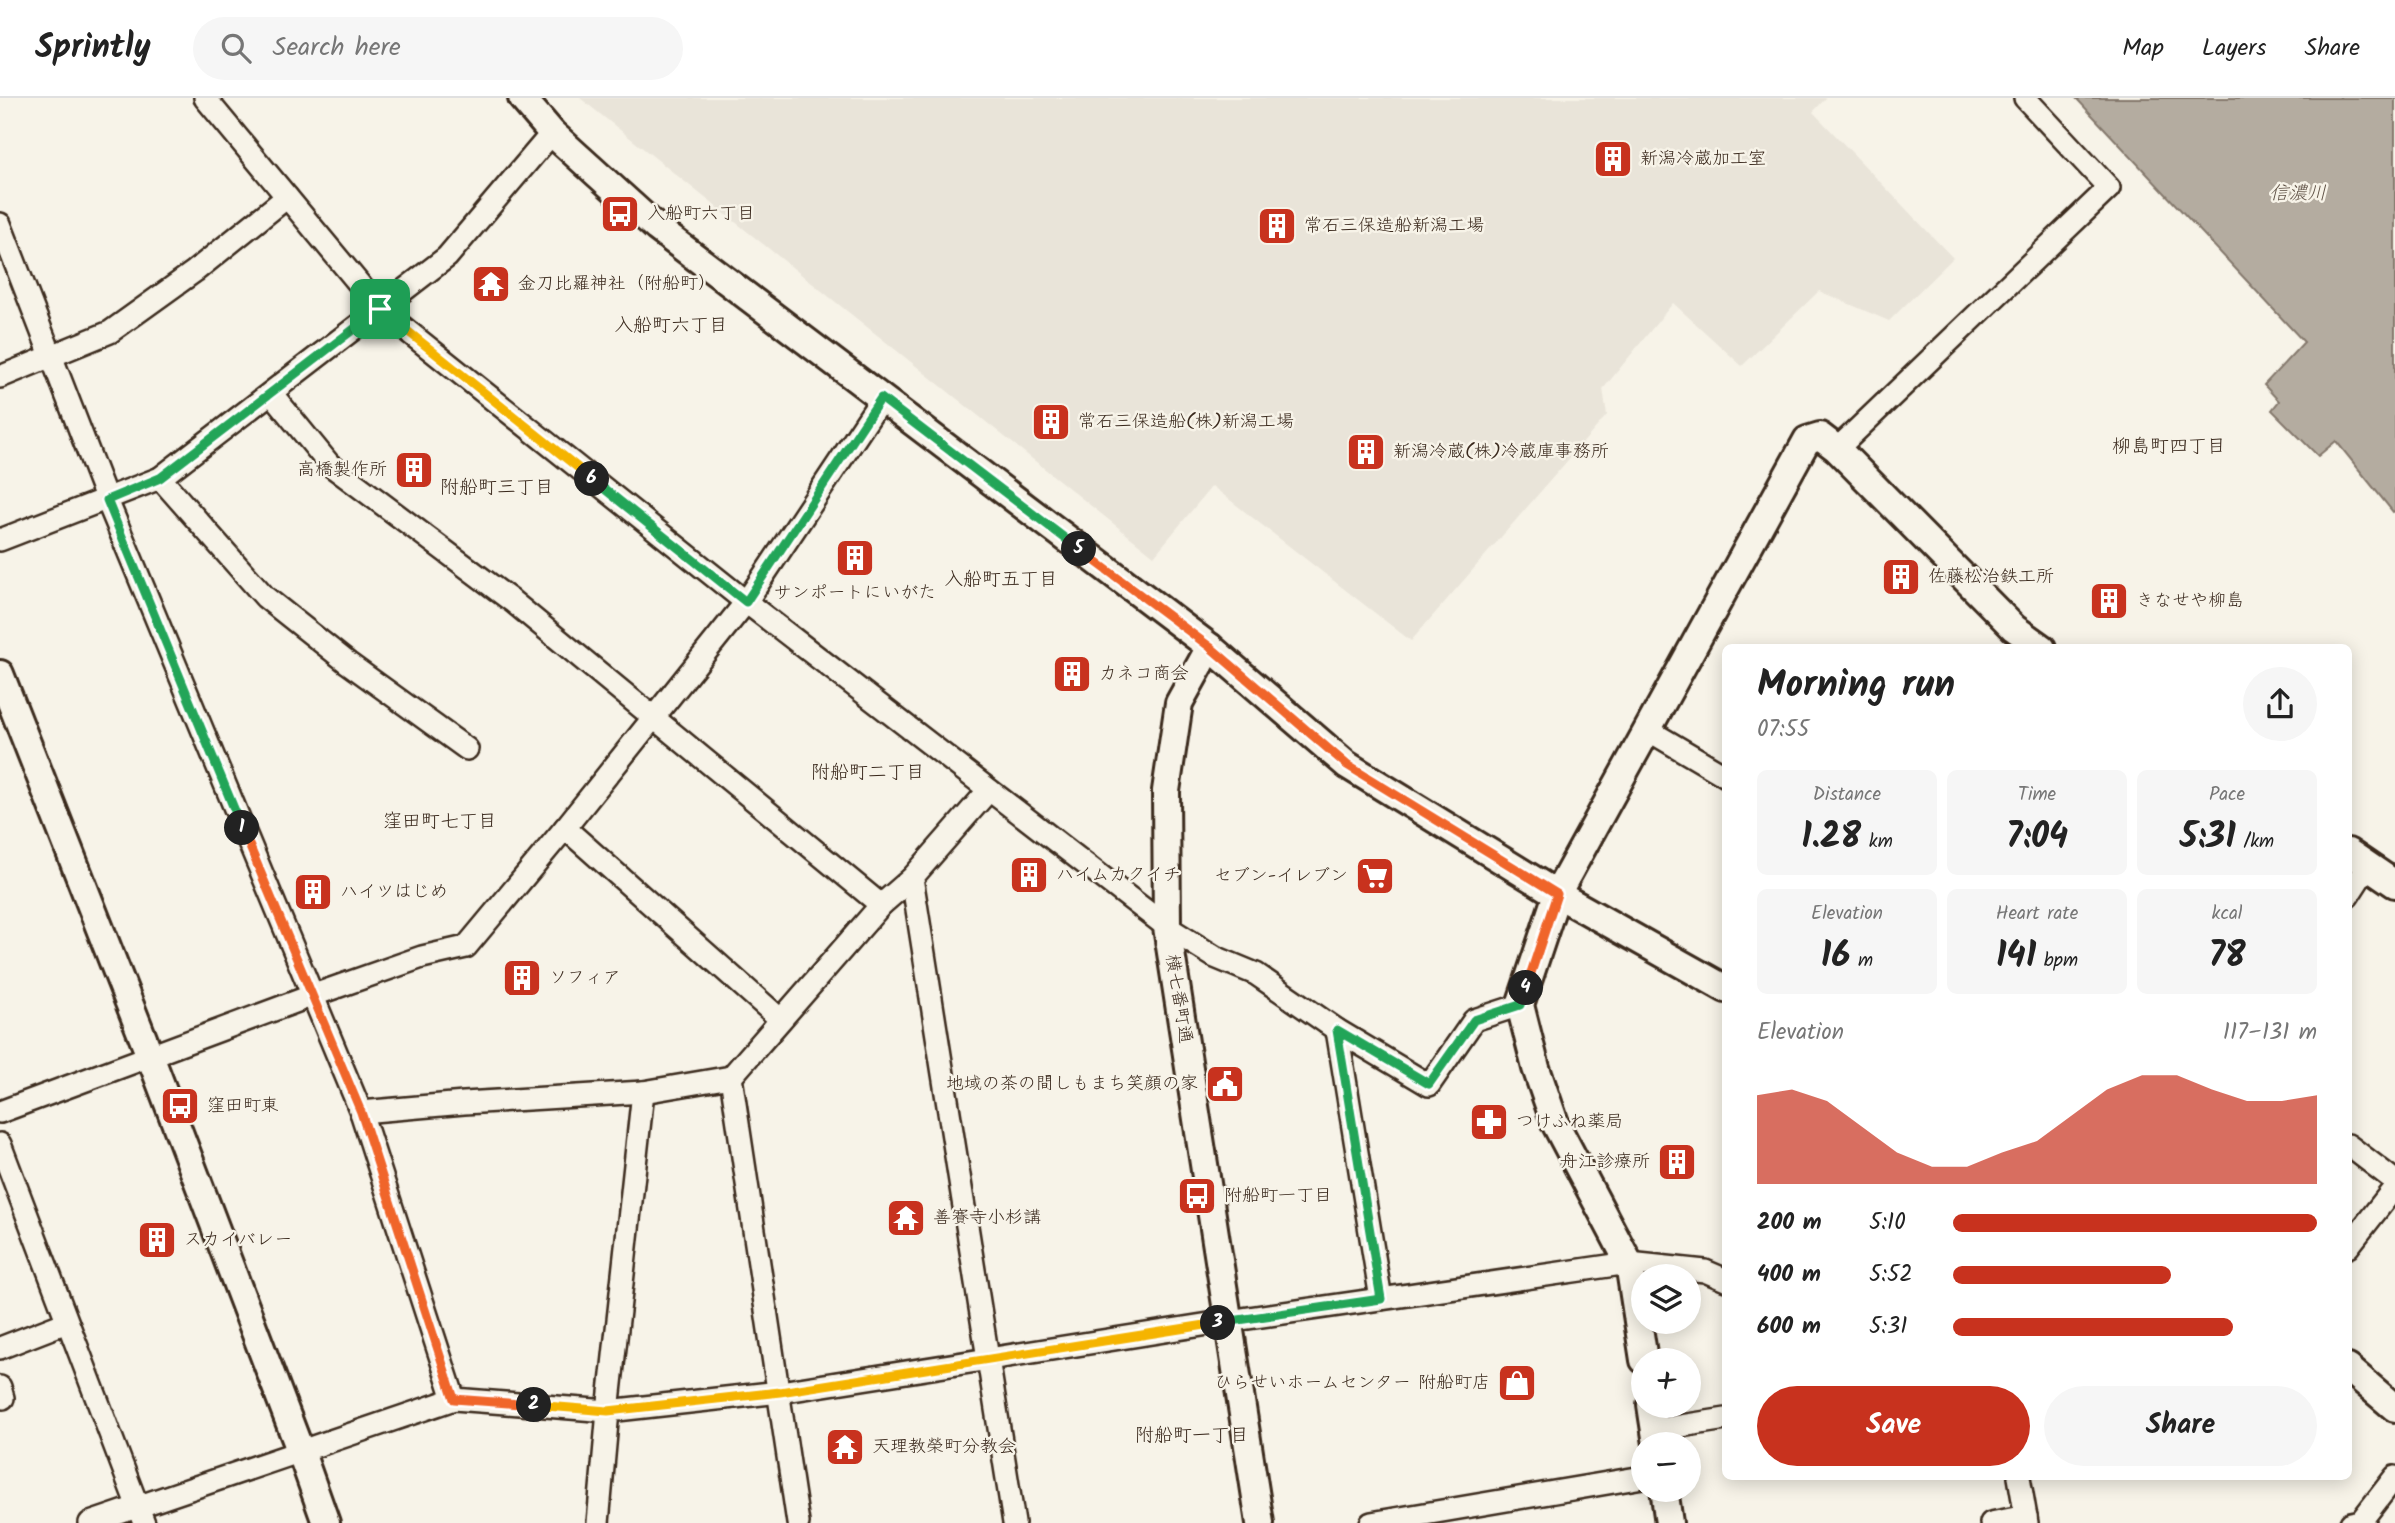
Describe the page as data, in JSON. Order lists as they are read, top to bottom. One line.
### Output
{"streets":{"street":["横七番町通"]},"districts":["入船町六丁目","柳島町四丁目","附船町三丁目","入船町五丁目","附船町二丁目","窪田町七丁目","附船町一丁目"],"water":["信濃川"],"places":{"building":["新潟冷蔵加工室","常石三保造船新潟工場","常石三保造船(株)新潟工場","新潟冷蔵(株)冷蔵庫事務所","高橋製作所","サンポートにいがた","佐藤松治鉄工所","きなせや柳島","カネコ商会","ハイムカクイチ","ハイツはじめ","ソフィア","舟江診療所","スカイバレー"],"bus stop":["入船町六丁目","窪田町東","附船町一丁目"],"temple":["金刀比羅神社（附船町）","善賽寺小杉講","天理教榮町分教会"],"supermarket":["セブン-イレブン"],"public building":["地域の茶の間しもまち笑顔の家"],"pharmacy":["つけふね薬局"],"shop":["ひらせいホームセンター 附船町店"]},"page":{"header":"Sprintly","search":"Search here","nav":["Map","Layers","Share"],"pins":["6","5","1","4","3","2"],"heading":["Morning run","07:55"],"stats":[["Distance","1.28 km"],["Time","7:04"],["Pace","5:31 /km"],["Elevation","16 m"],["Heart rate","141 bpm"],["kcal","78"]],"chart":["Elevation","117–131 m"],"list":[{"name":"200 m","note":"5:10"},{"name":"400 m","note":"5:52"},{"name":"600 m","note":"5:31"}],"map_buttons":["+","−"],"buttons":["Save","Share"]}}
